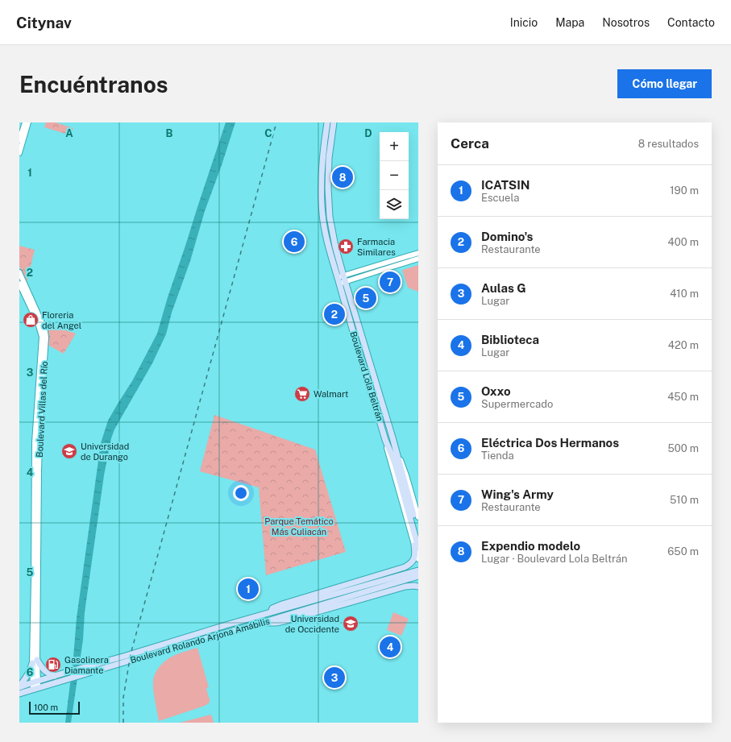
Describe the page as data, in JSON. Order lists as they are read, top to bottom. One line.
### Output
{"streets":{"main road":["Boulevard Lola Beltrán","Boulevard Rolando Arjona Amábilis"],"street":["Boulevard Villas del Río"]},"crossings":[["Boulevard Villas del Río","Boulevard Rolando Arjona Amábilis"]],"parks":["Parque Temático Más Culiacán"],"places":{"pharmacy":["Farmacia Similares"],"shop":["Floreria del Angel"],"supermarket":["Walmart"],"school or university":["Universidad de Durango","Universidad de Occidente"],"fuel station":["Gasolinera Diamante"]},"scale_bar":"100 m","page":{"header":"Citynav","nav":["Inicio","Mapa","Nosotros","Contacto"],"buttons":"Cómo llegar","title":"Encuéntranos","heading":["Cerca","8 resultados"],"map_buttons":["+","−"],"list":[{"mark":"1","name":"ICATSIN","note":"Escuela","value":"190 m"},{"mark":"2","name":"Domino's","note":"Restaurante","value":"400 m"},{"mark":"3","name":"Aulas G","note":"Lugar","value":"410 m"},{"mark":"4","name":"Biblioteca","note":"Lugar","value":"420 m"},{"mark":"5","name":"Oxxo","note":"Supermercado","value":"450 m"},{"mark":"6","name":"Eléctrica Dos Hermanos","note":"Tienda","value":"500 m"},{"mark":"7","name":"Wing's Army","note":"Restaurante","value":"510 m"},{"mark":"8","name":"Expendio modelo","note":"Lugar · Boulevard Lola Beltrán","value":"650 m"}],"pins":["8","6","7","5","2","1","4","3"],"scale":"100 m"},"grid":{"columns":["A","B","C","D"],"rows":["1","2","3","4","5","6"]}}
